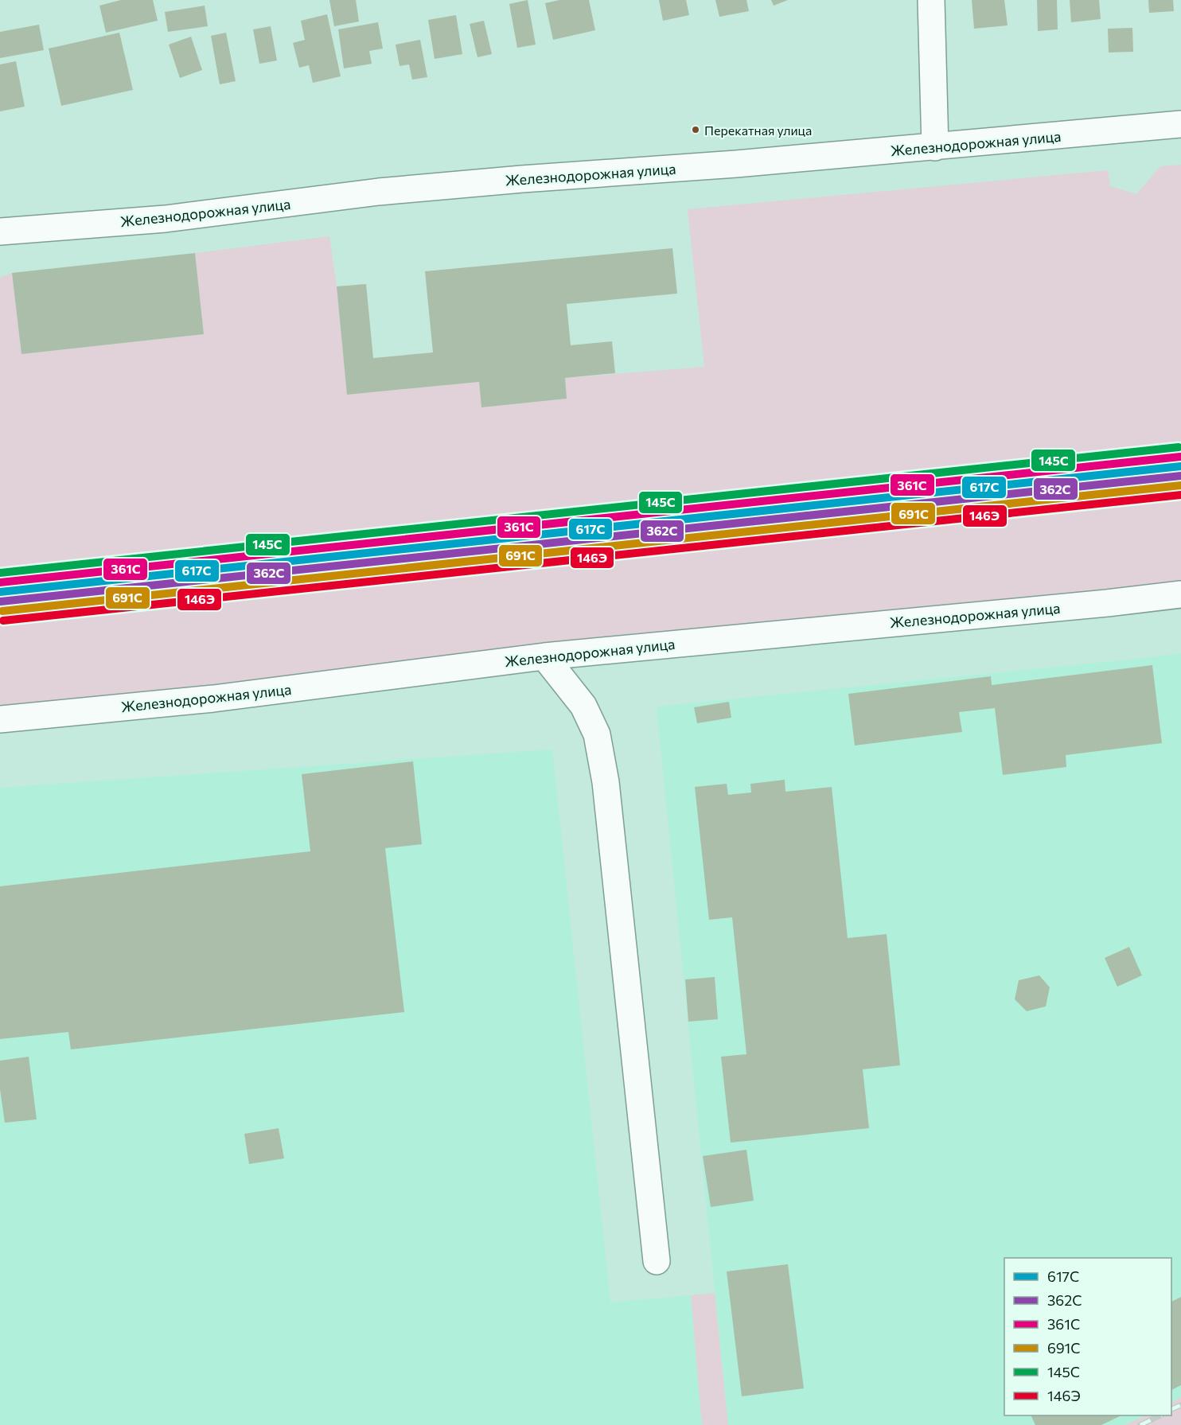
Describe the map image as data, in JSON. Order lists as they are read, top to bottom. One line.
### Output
{"streets":{"street":["Железнодорожная улица"]},"places":["Перекатная улица"],"lines":["transit line 145С","transit line 361С","transit line 617C","transit line 362С","transit line 691С","transit line 146Э"],"legend":["617C","362С","361С","691С","145С","146Э"]}
